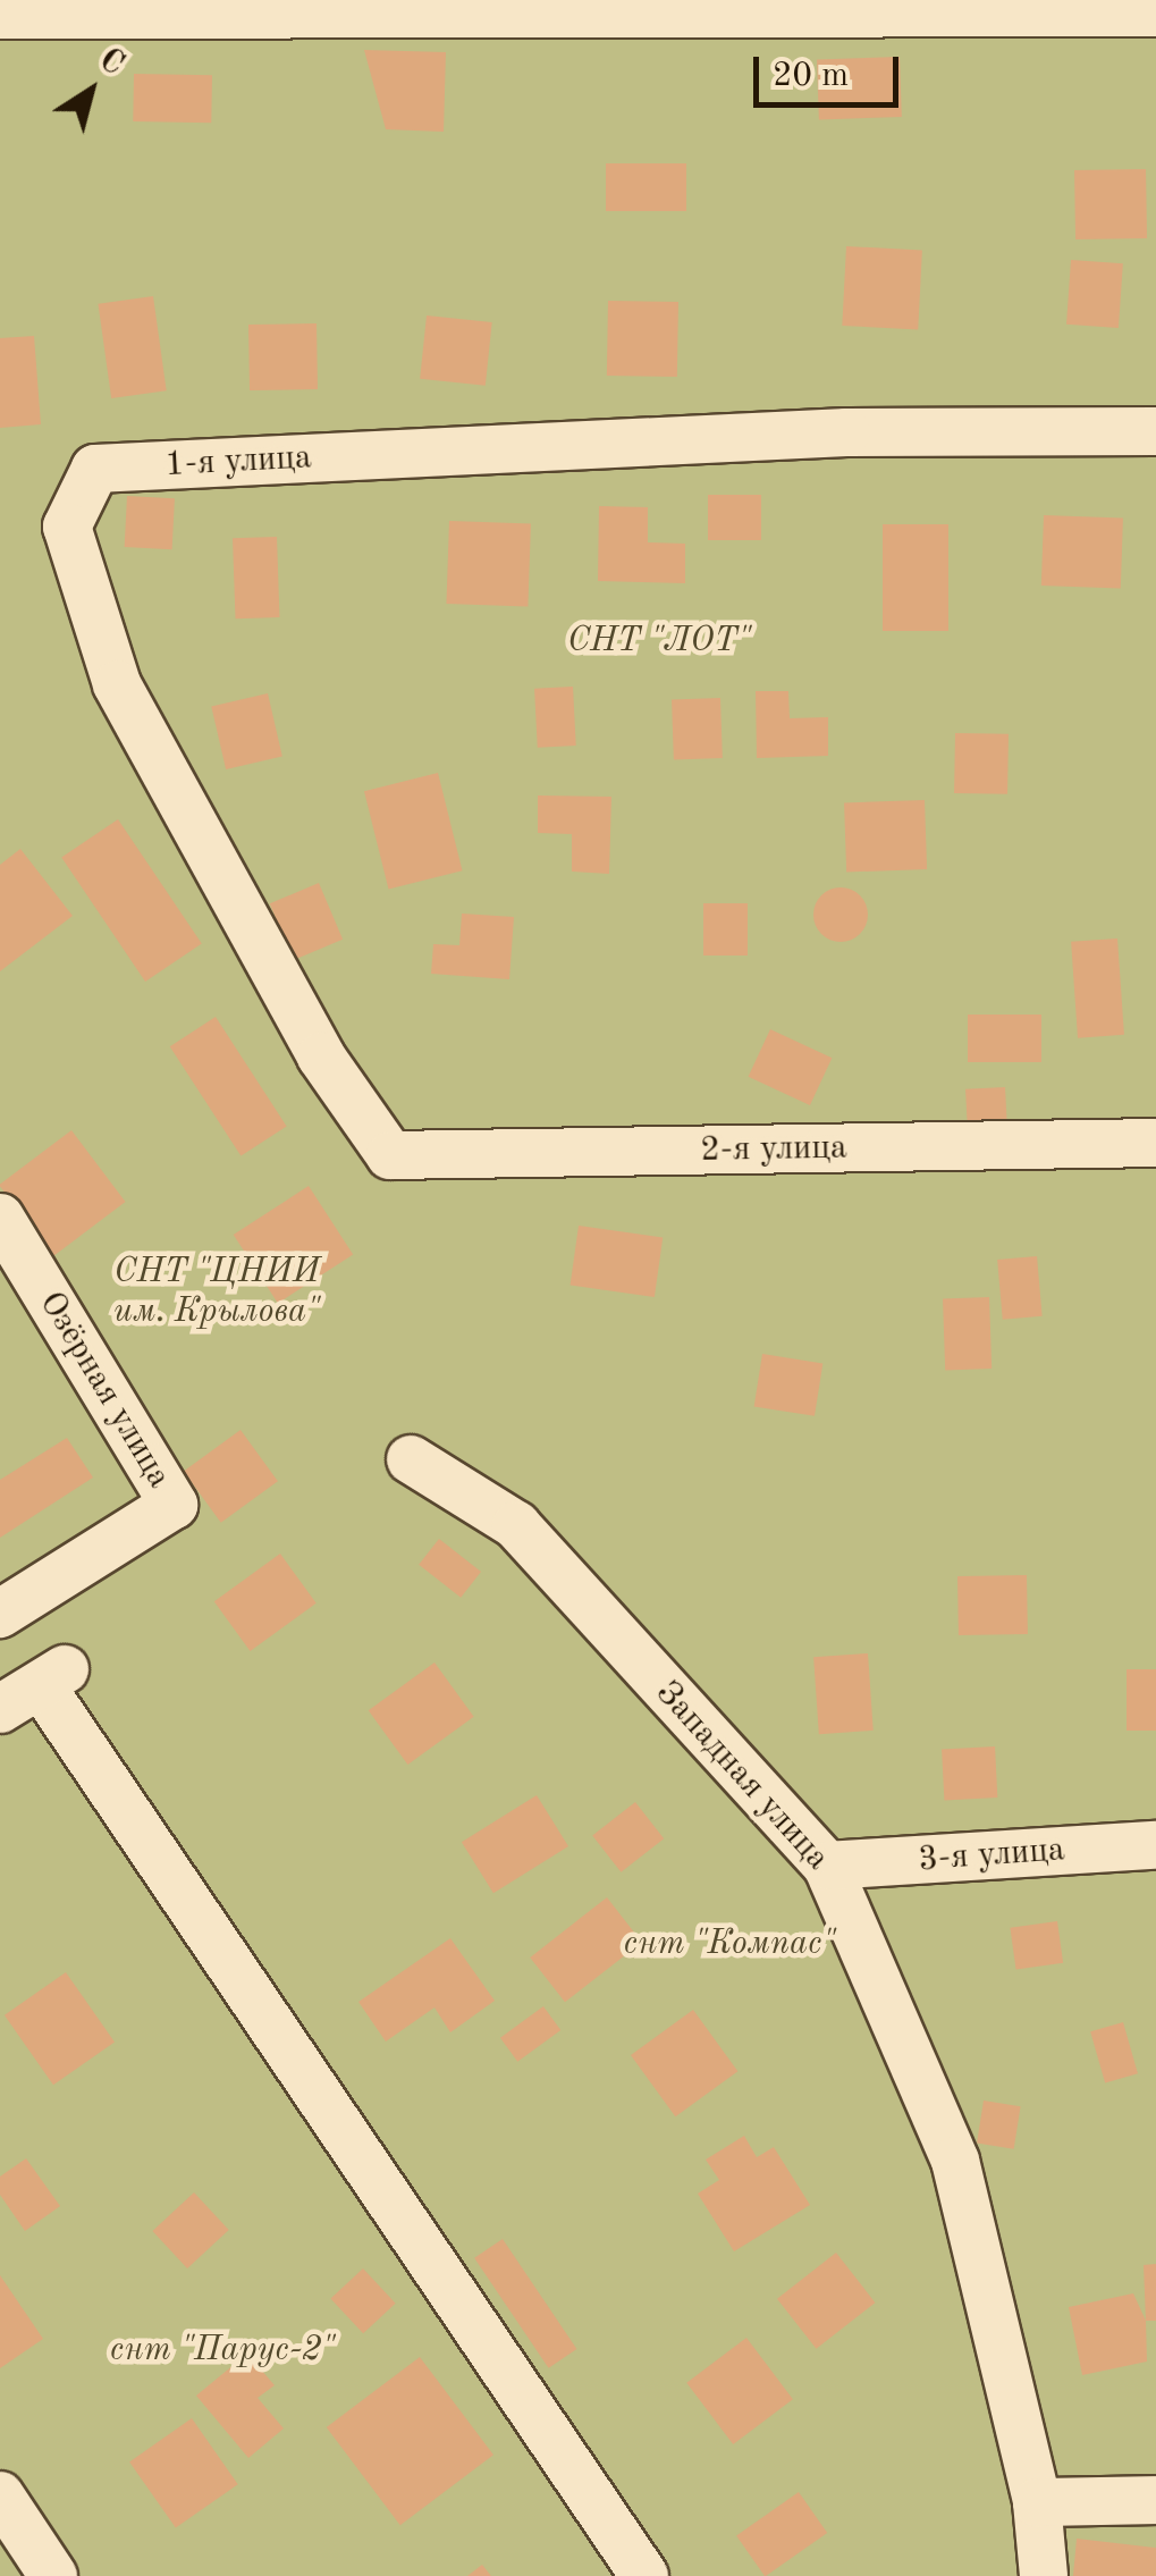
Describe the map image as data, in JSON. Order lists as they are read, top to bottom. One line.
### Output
{"streets":{"street":["1-я улица","2-я улица","Озёрная улица","Западная улица","3-я улица"]},"crossings":[["1-я улица","2-я улица"],["Западная улица","3-я улица"]],"parks":["СНТ \"ЛОТ\"","СНТ \"ЦНИИ им. Крылова\"","снт \"Компас\"","снт \"Парус-2\""],"scale_bar":"20 m","north":"top right"}
